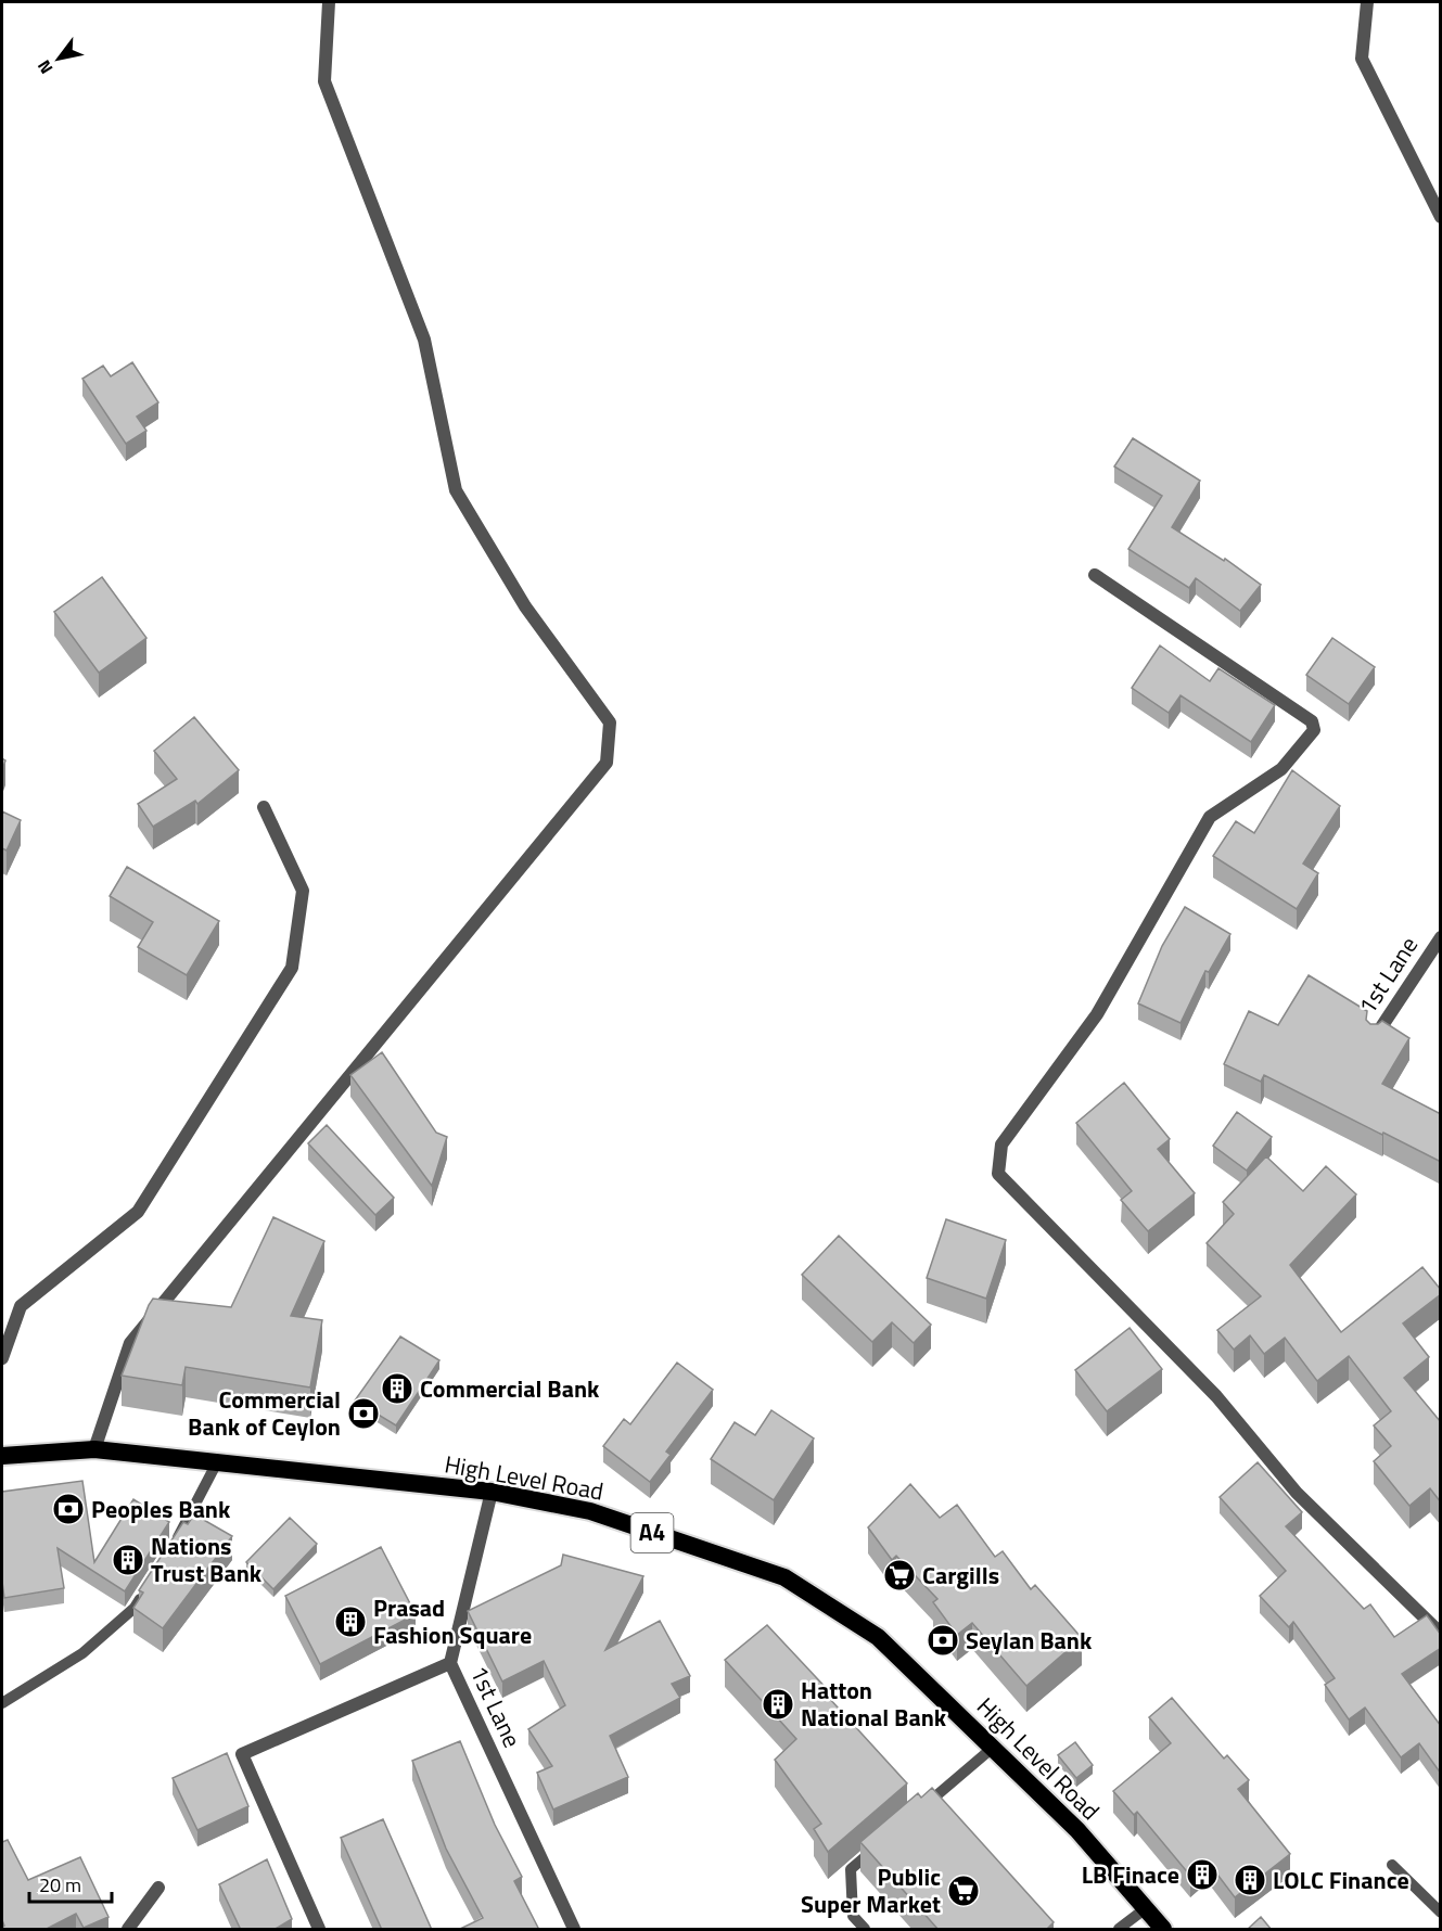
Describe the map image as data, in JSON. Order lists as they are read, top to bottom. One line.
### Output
{"streets":{"highway":["High Level Road","A4"],"street":["1st Lane"]},"crossings":[["1st Lane","High Level Road"]],"places":{"building":["Commercial Bank","Nations Trust Bank","Prasad Fashion Square","Hatton National Bank","LB Finace","LOLC Finance"],"bank":["Commercial Bank of Ceylon","Peoples Bank","Seylan Bank"],"supermarket":["Cargills","Public Super Market"]},"scale_bar":"20 m","north":"bottom left"}
